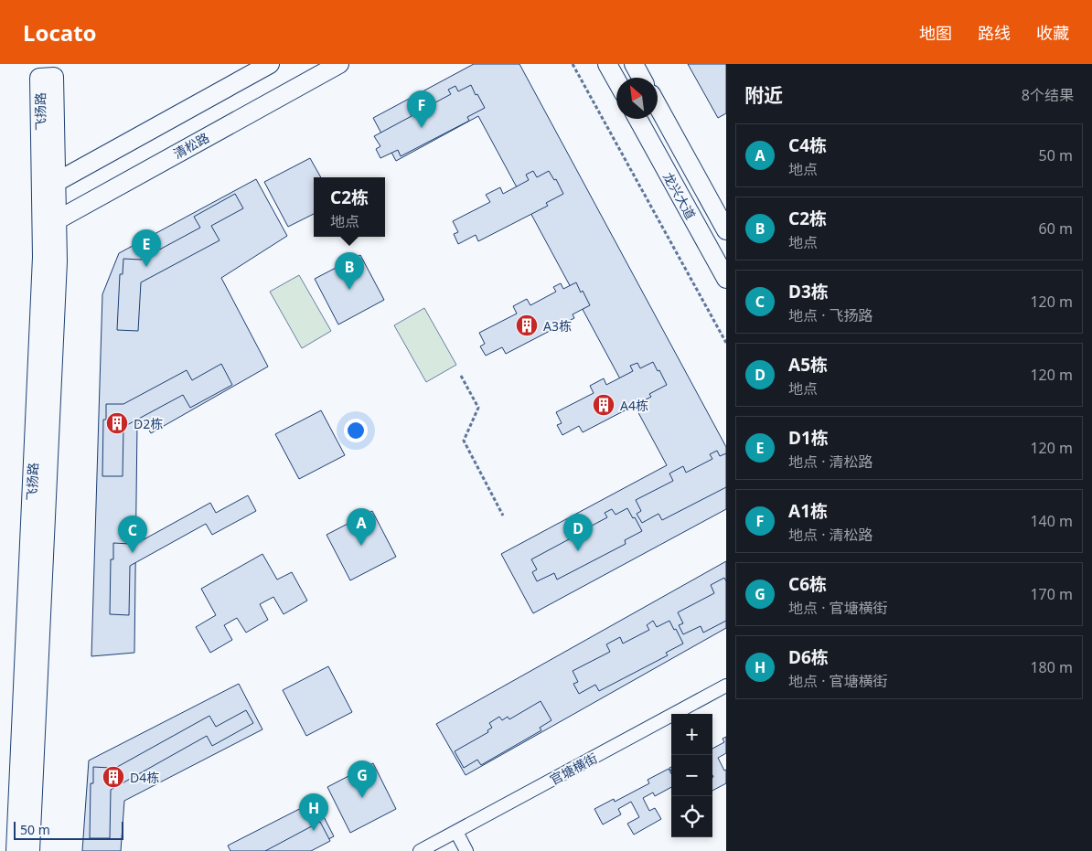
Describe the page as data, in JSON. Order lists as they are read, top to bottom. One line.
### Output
{"streets":{"street":["飞扬路","清松路","龙兴大道","官塘横街"]},"crossings":[["飞扬路","清松路"]],"places":{"building":["A3栋","A4栋","D2栋","D4栋"]},"scale_bar":"50 m","north":"top left","page":{"header":"Locato","nav":["地图","路线","收藏"],"heading":["附近","8个结果"],"pins":["F","E","B","A","D","C","G","H"],"list":[{"mark":"A","name":"C4栋","note":"地点","value":"50 m"},{"mark":"B","name":"C2栋","note":"地点","value":"60 m"},{"mark":"C","name":"D3栋","note":"地点 · 飞扬路","value":"120 m"},{"mark":"D","name":"A5栋","note":"地点","value":"120 m"},{"mark":"E","name":"D1栋","note":"地点 · 清松路","value":"120 m"},{"mark":"F","name":"A1栋","note":"地点 · 清松路","value":"140 m"},{"mark":"G","name":"C6栋","note":"地点 · 官塘横街","value":"170 m"},{"mark":"H","name":"D6栋","note":"地点 · 官塘横街","value":"180 m"}],"popup":["C2栋","地点"],"map_buttons":["+","−"],"scale":"50 m"}}
